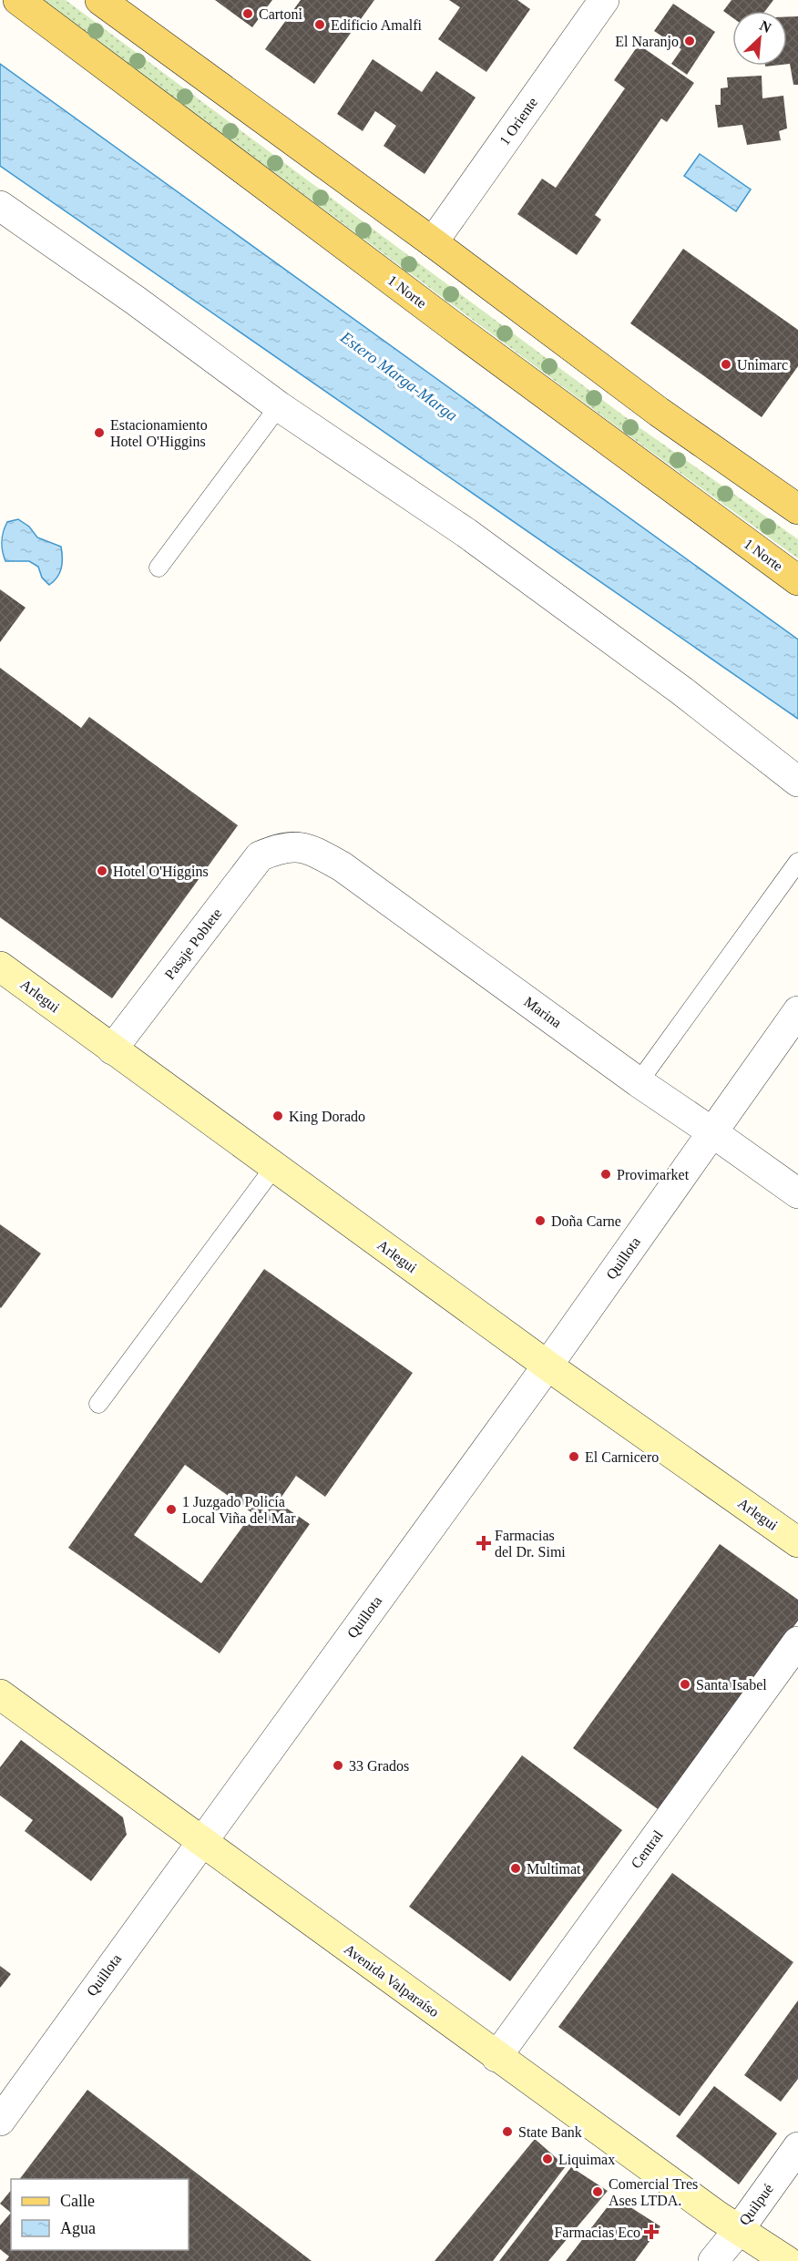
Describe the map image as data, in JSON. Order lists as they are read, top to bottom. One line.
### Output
{"streets":{"main road":["1 Norte","Arlegui","Avenida Valparaíso"],"street":["1 Oriente","Pasaje Poblete","Marina","Quillota","Central","Quilpué"]},"crossings":[["Pasaje Poblete","Arlegui"],["Pasaje Poblete","Marina"],["Arlegui","Quillota"],["Marina","Quillota"],["Quillota","Avenida Valparaíso"],["Central","Avenida Valparaíso"],["Avenida Valparaíso","Quilpué"]],"water":["Estero Marga-Marga"],"places":{"other":["Cartoni","Edificio Amalfi","El Naranjo","Unimarc","Estacionamiento Hotel O'Higgins","Hotel O'Higgins","King Dorado","Provimarket","Doña Carne","El Carnicero","1 Juzgado Policía Local Viña del Mar","Santa Isabel","33 Grados","Multimat","State Bank","Liquimax","Comercial Tres Ases LTDA."],"health":["Farmacias del Dr. Simi","Farmacias Eco"]},"legend":["Calle","Agua"],"north":"top right"}
